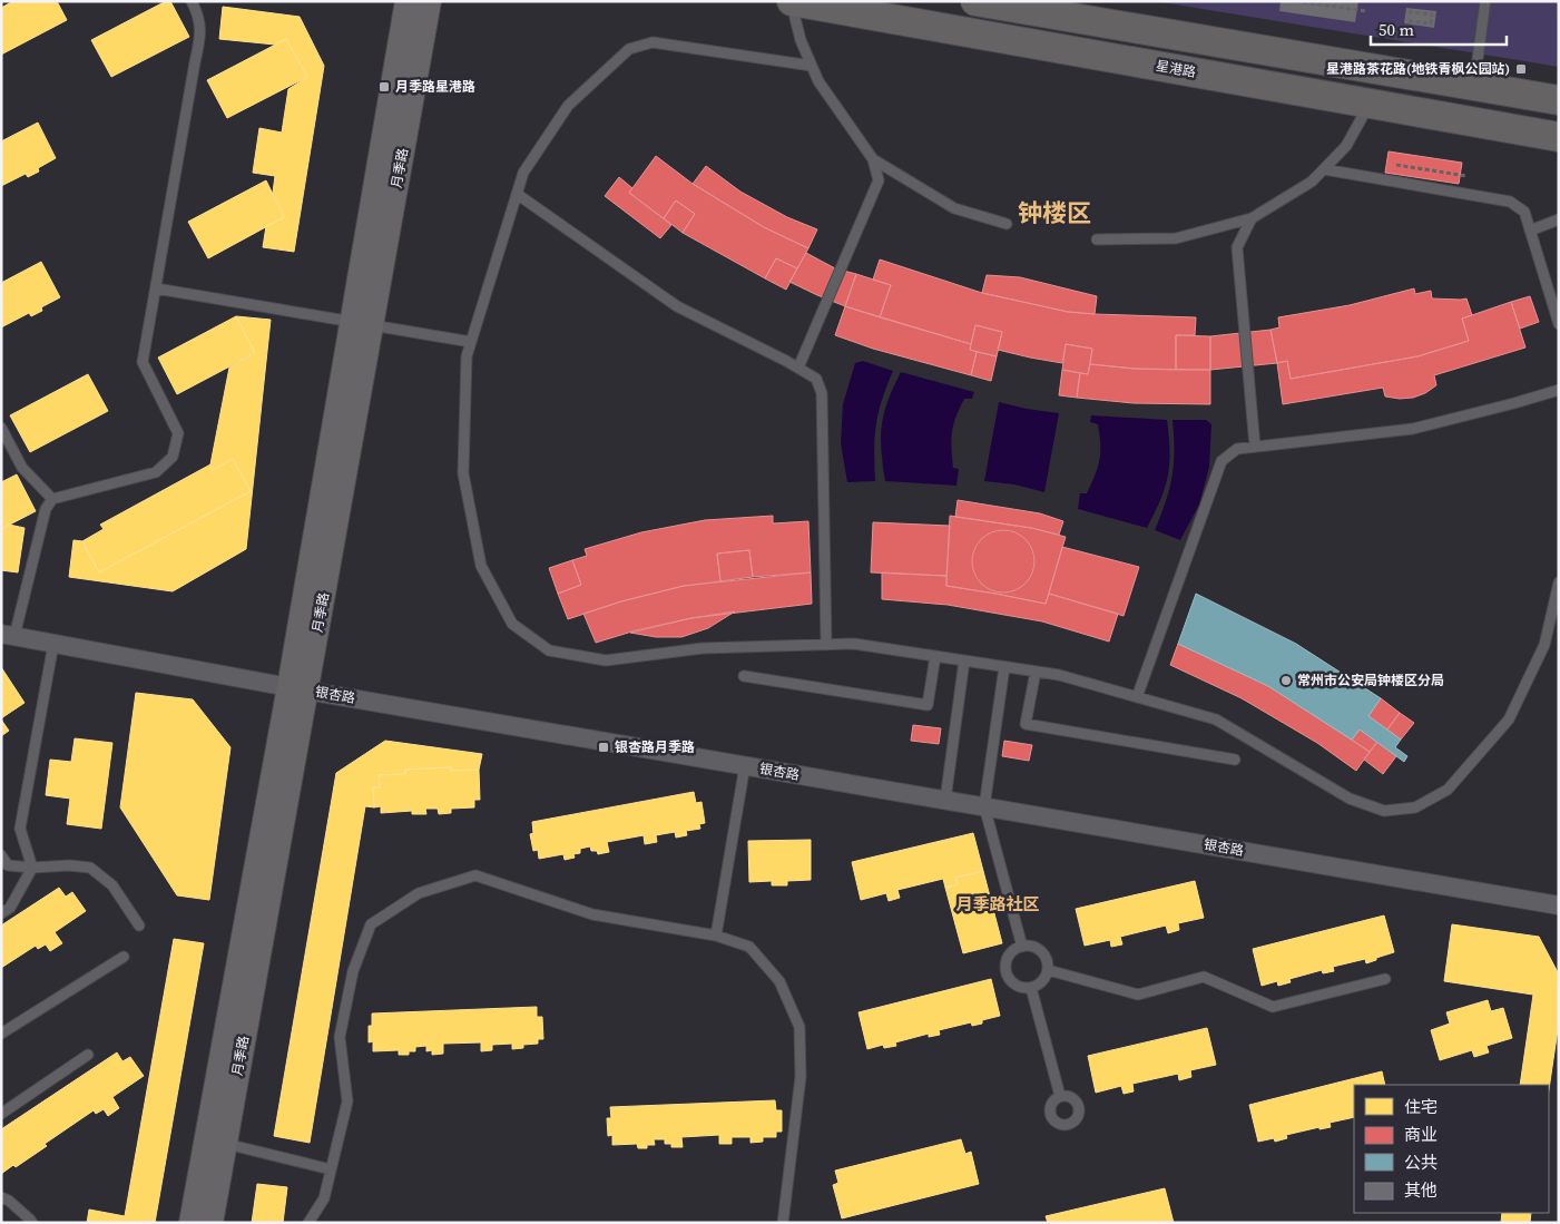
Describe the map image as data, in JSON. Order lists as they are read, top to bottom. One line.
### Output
{"streets":{"main road":["星港路"],"street":["月季路","银杏路"]},"crossings":[["月季路","银杏路"]],"districts":["钟楼区","月季路社区"],"places":{"transit":["星港路茶花路(地铁青枫公园站)","月季路星港路","银杏路月季路"],"other":["常州市公安局钟楼区分局"]},"legend":["住宅","商业","公共","其他"],"scale_bar":"50 m"}
